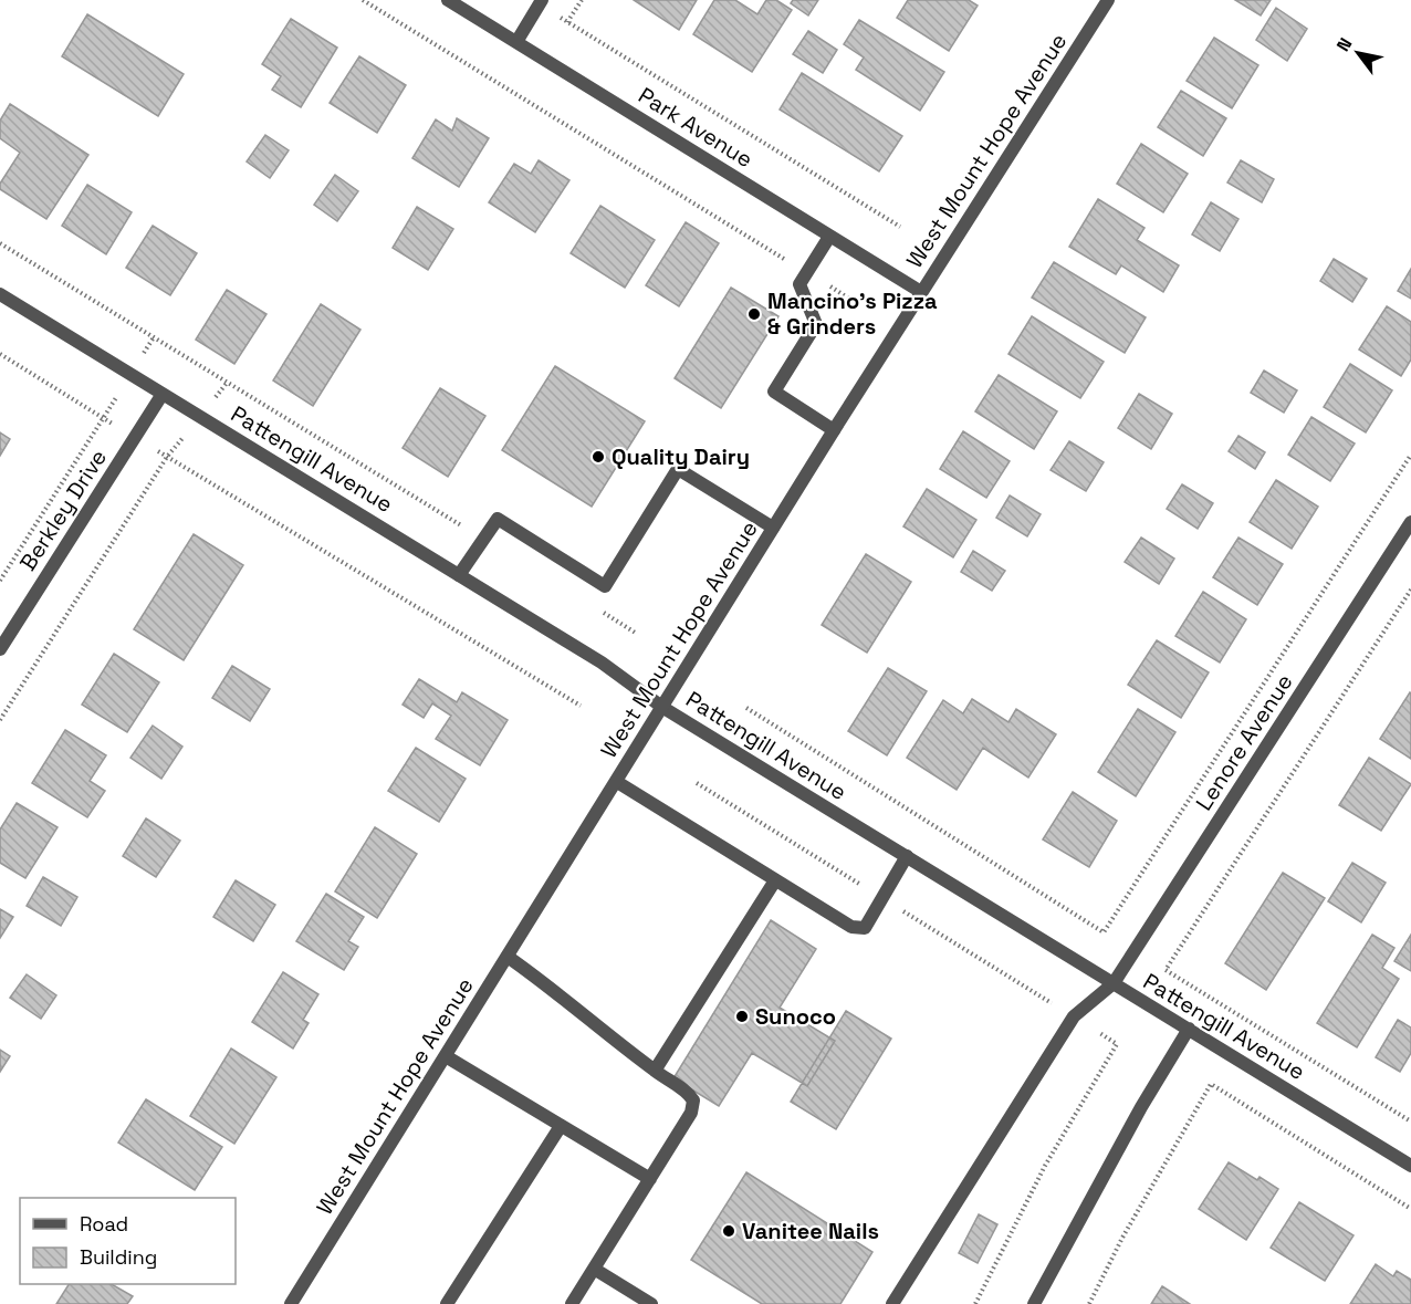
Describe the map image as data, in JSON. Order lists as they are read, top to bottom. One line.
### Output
{"streets":{"street":["Park Avenue","West Mount Hope Avenue","Pattengill Avenue","Berkley Drive","Lenore Avenue"]},"crossings":[["Park Avenue","West Mount Hope Avenue"],["West Mount Hope Avenue","Pattengill Avenue"],["Pattengill Avenue","Berkley Drive"],["Pattengill Avenue","Lenore Avenue"]],"places":["Mancino's Pizza & Grinders","Quality Dairy","Sunoco","Vanitee Nails"],"legend":["Road","Building"],"north":"top left"}
